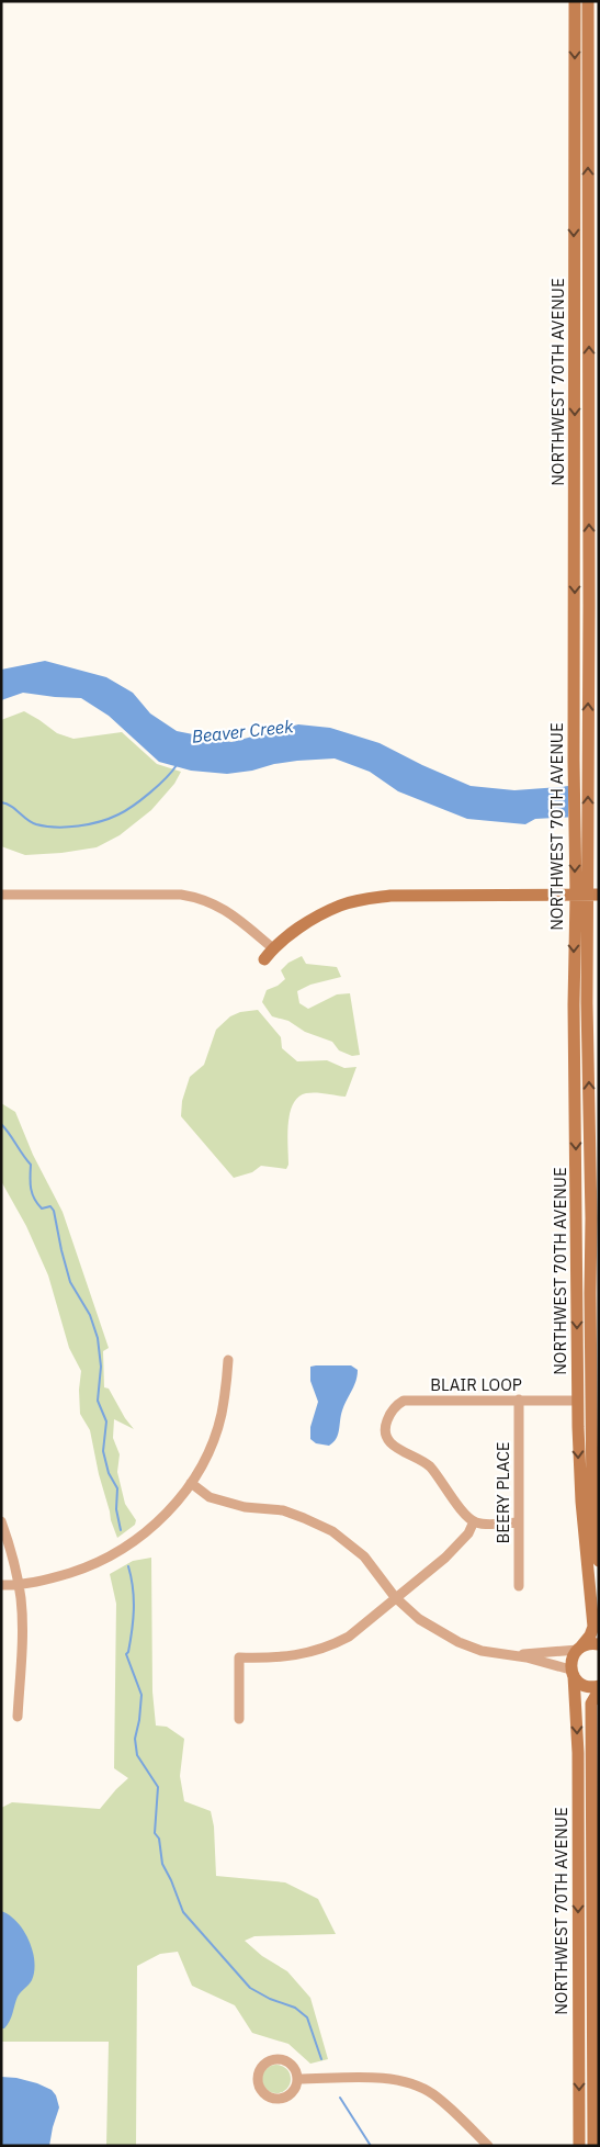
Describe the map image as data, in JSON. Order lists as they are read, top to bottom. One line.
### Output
{"streets":{"main road":["NORTHWEST 70TH AVENUE"],"street":["BLAIR LOOP","BEERY PLACE"]},"crossings":[["NORTHWEST 70TH AVENUE","BLAIR LOOP"],["BLAIR LOOP","BEERY PLACE"]],"water":["Beaver Creek"]}
